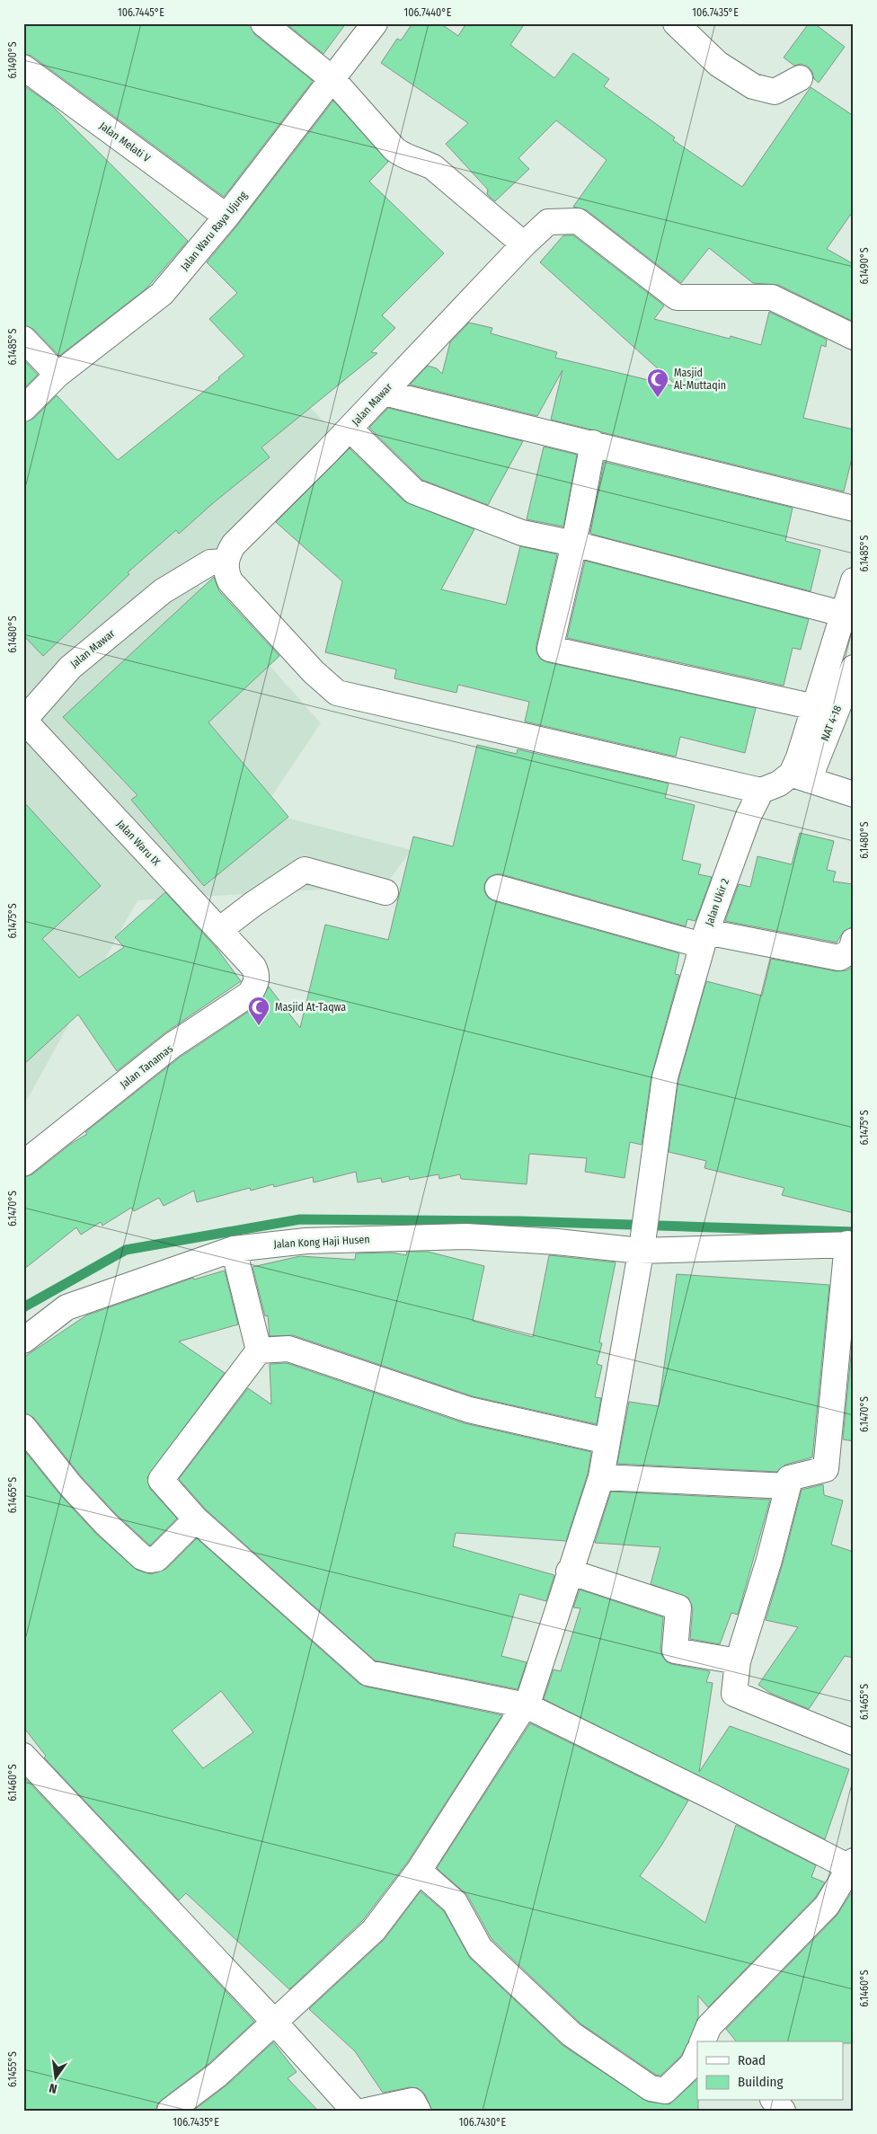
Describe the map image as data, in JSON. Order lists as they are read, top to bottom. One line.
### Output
{"streets":{"street":["Jalan Melati V","Jalan Waru Raya Ujung","Jalan Mawar","NAT 4-18","Jalan Waru IX","Jalan Ukir 2","Jalan Tanamas","Jalan Kong Haji Husen"]},"crossings":[["Jalan Melati V","Jalan Waru Raya Ujung"],["Jalan Mawar","Jalan Waru IX"],["Jalan Waru IX","Jalan Tanamas"],["Jalan Ukir 2","Jalan Kong Haji Husen"]],"places":{"mosque":["Masjid Al-Muttaqin","Masjid At-Taqwa"]},"legend":["Road","Building"],"north":"bottom","coordinates":["106.7445°E","106.7440°E","106.7435°E","6.1490°S","6.1485°S","6.1480°S","6.1475°S","6.1470°S","6.1465°S","6.1460°S","6.1455°S","106.7430°E"]}
